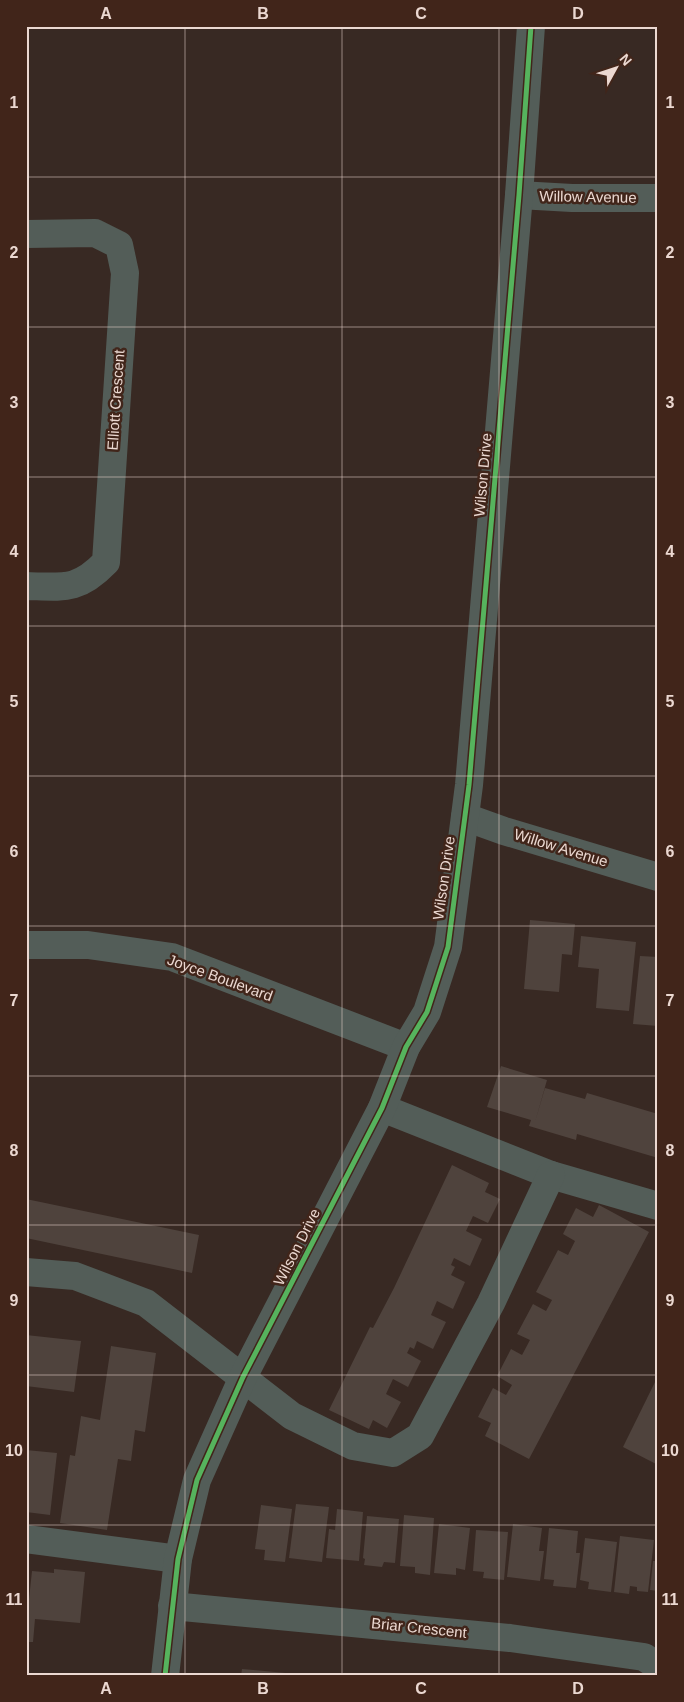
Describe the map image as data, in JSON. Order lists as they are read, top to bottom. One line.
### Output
{"streets":{"street":["Willow Avenue","Elliott Crescent","Wilson Drive","Joyce Boulevard","Briar Crescent"]},"crossings":[["Willow Avenue","Wilson Drive"],["Wilson Drive","Joyce Boulevard"],["Wilson Drive","Briar Crescent"]],"north":"top right","grid":{"columns":["A","B","C","D"],"rows":["1","2","3","4","5","6","7","8","9","10","11"]}}
